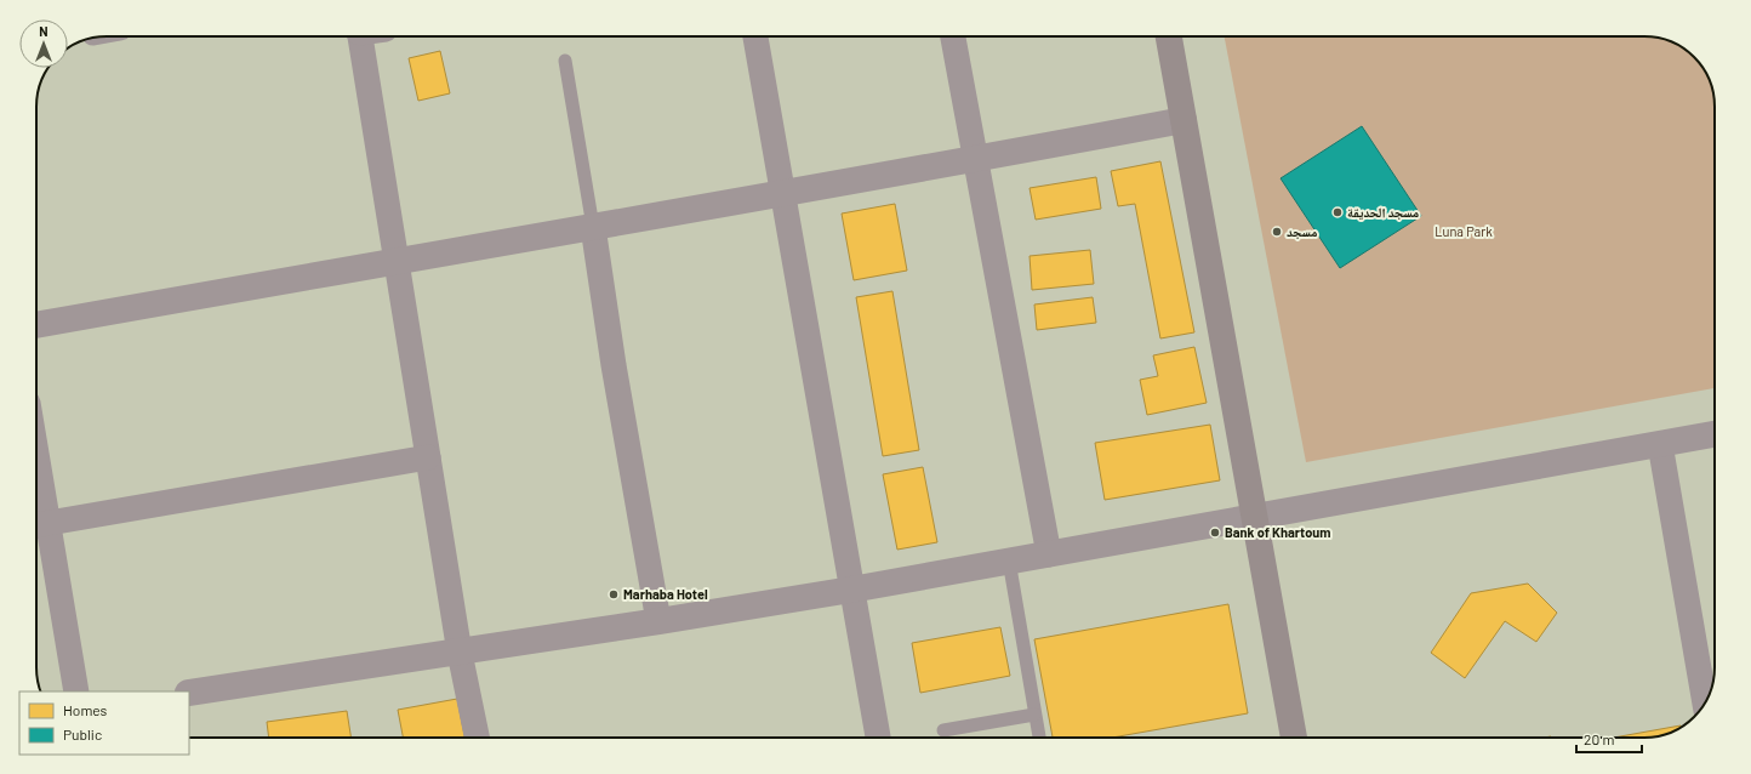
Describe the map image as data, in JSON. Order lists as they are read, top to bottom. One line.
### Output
{"parks":["Luna Park"],"places":["مسجد الحديقة","مسجد","Bank of Khartoum","Marhaba Hotel"],"legend":["Homes","Public"],"scale_bar":"20 m","north":"top"}
